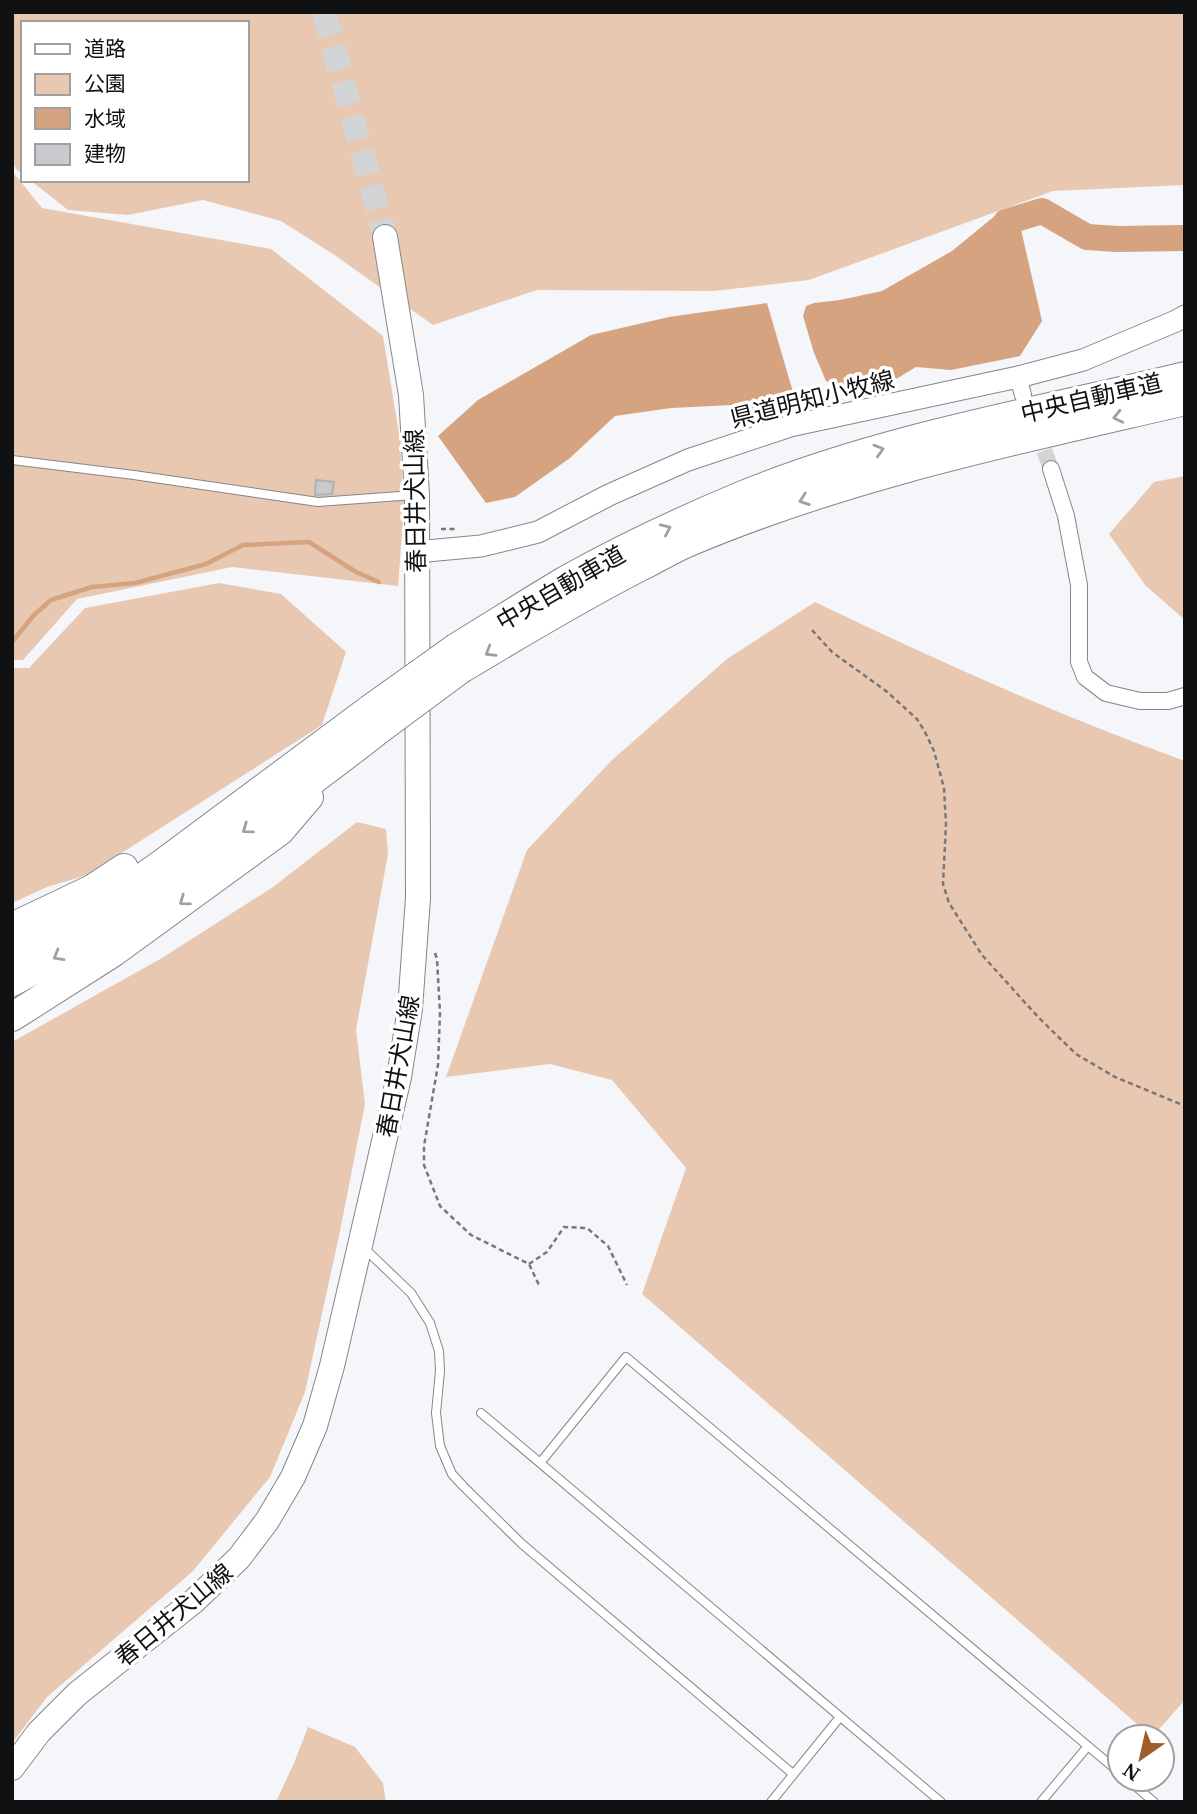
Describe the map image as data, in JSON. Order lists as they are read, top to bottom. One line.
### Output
{"streets":{"highway":["中央自動車道"],"main road":["県道明知小牧線","春日井犬山線"]},"crossings":[["県道明知小牧線","春日井犬山線"]],"legend":["道路","公園","水域","建物"],"north":"bottom left"}
